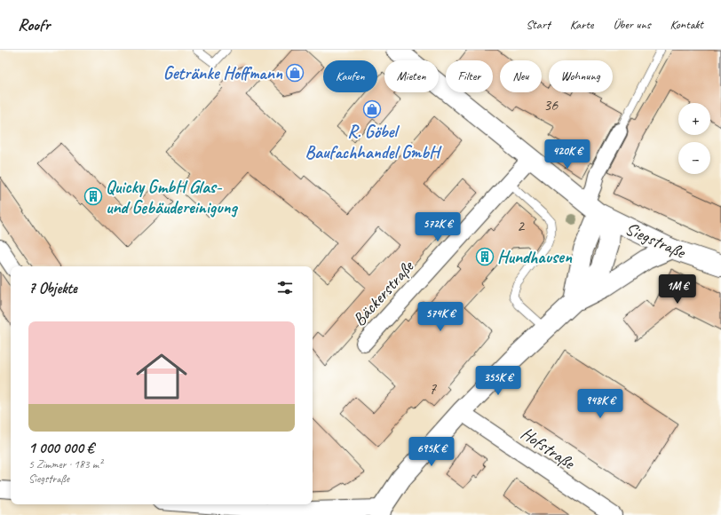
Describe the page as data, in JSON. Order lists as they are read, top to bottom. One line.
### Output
{"streets":{"street":["Siegstraße","Bäckerstraße","Hofstraße"]},"crossings":[["Siegstraße","Bäckerstraße"]],"places":{"shop":["Getränke Hoffmann","R. Göbel Baufachhandel GmbH"],"building":["Quicky GmbH Glas- und Gebäudereinigung","Hundhausen"]},"house_numbers":["36","2","7"],"page":{"header":"Roofr","nav":["Start","Karte","Über uns","Kontakt"],"chip":["Kaufen","Mieten","Filter","Neu","Wohnung"],"map_buttons":["+","−"],"price":["420K €","572K €","1M €","574K €","355K €","948K €","695K €"],"heading":"7 Objekte","list":[{"name":"1 000 000 €","note":"5 Zimmer · 183 m² · Siegstraße"}]}}
